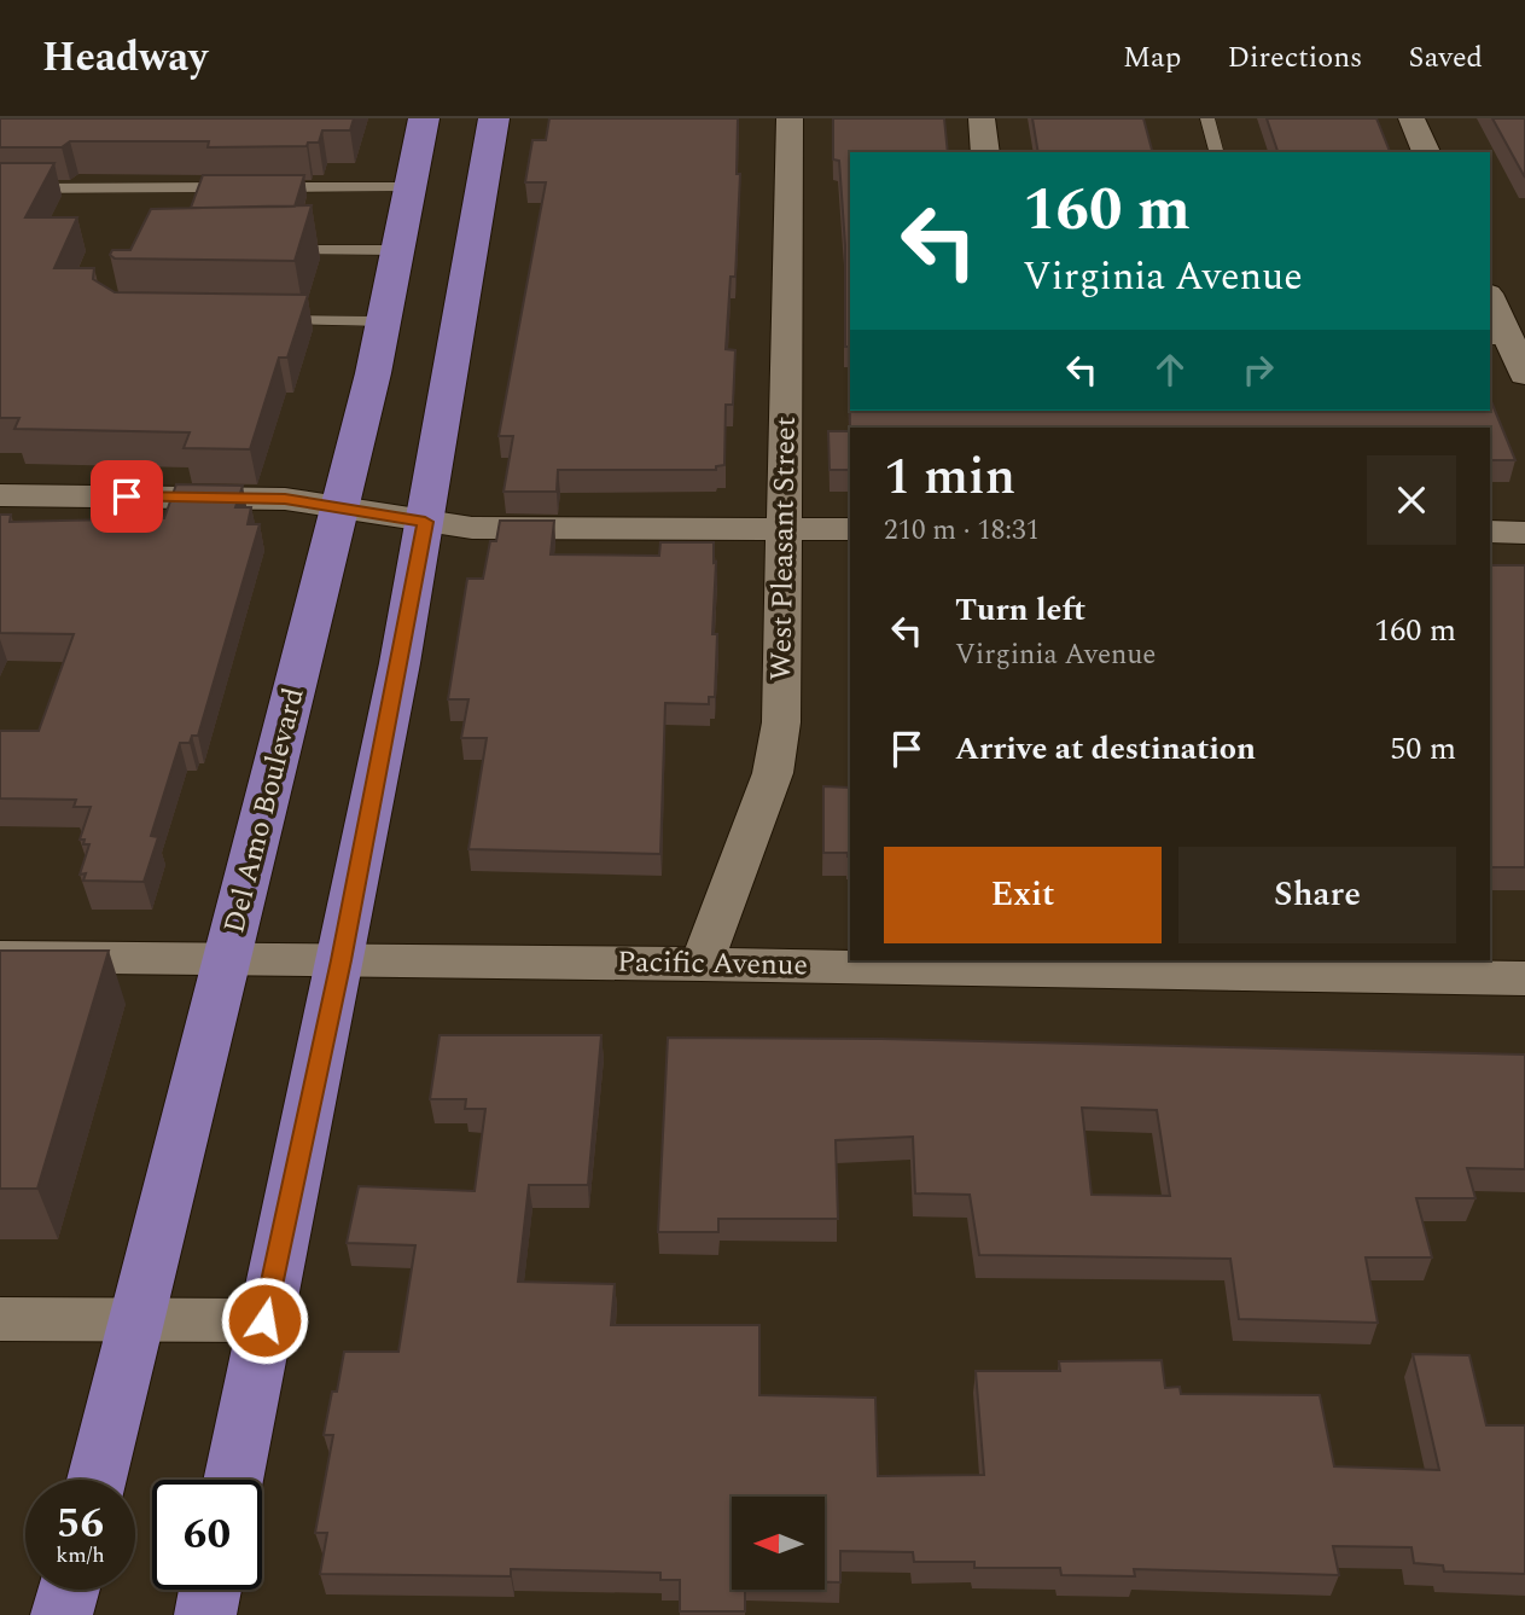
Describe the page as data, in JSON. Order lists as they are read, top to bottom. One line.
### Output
{"streets":{"main road":["Del Amo Boulevard"],"street":["West Pleasant Street","Pacific Avenue"]},"crossings":[["West Pleasant Street","Pacific Avenue"],["Del Amo Boulevard","Pacific Avenue"]],"north":"left","page":{"header":"Headway","nav":["Map","Directions","Saved"],"turn":["160 m","Virginia Avenue"],"heading":["1 min","210 m · 18:31"],"list":[{"name":"Turn left","note":"Virginia Avenue","value":"160 m"},{"name":"Arrive at destination","value":"50 m"}],"buttons":["Exit","Share"],"speed":"56 km/h","limit":"60"}}
